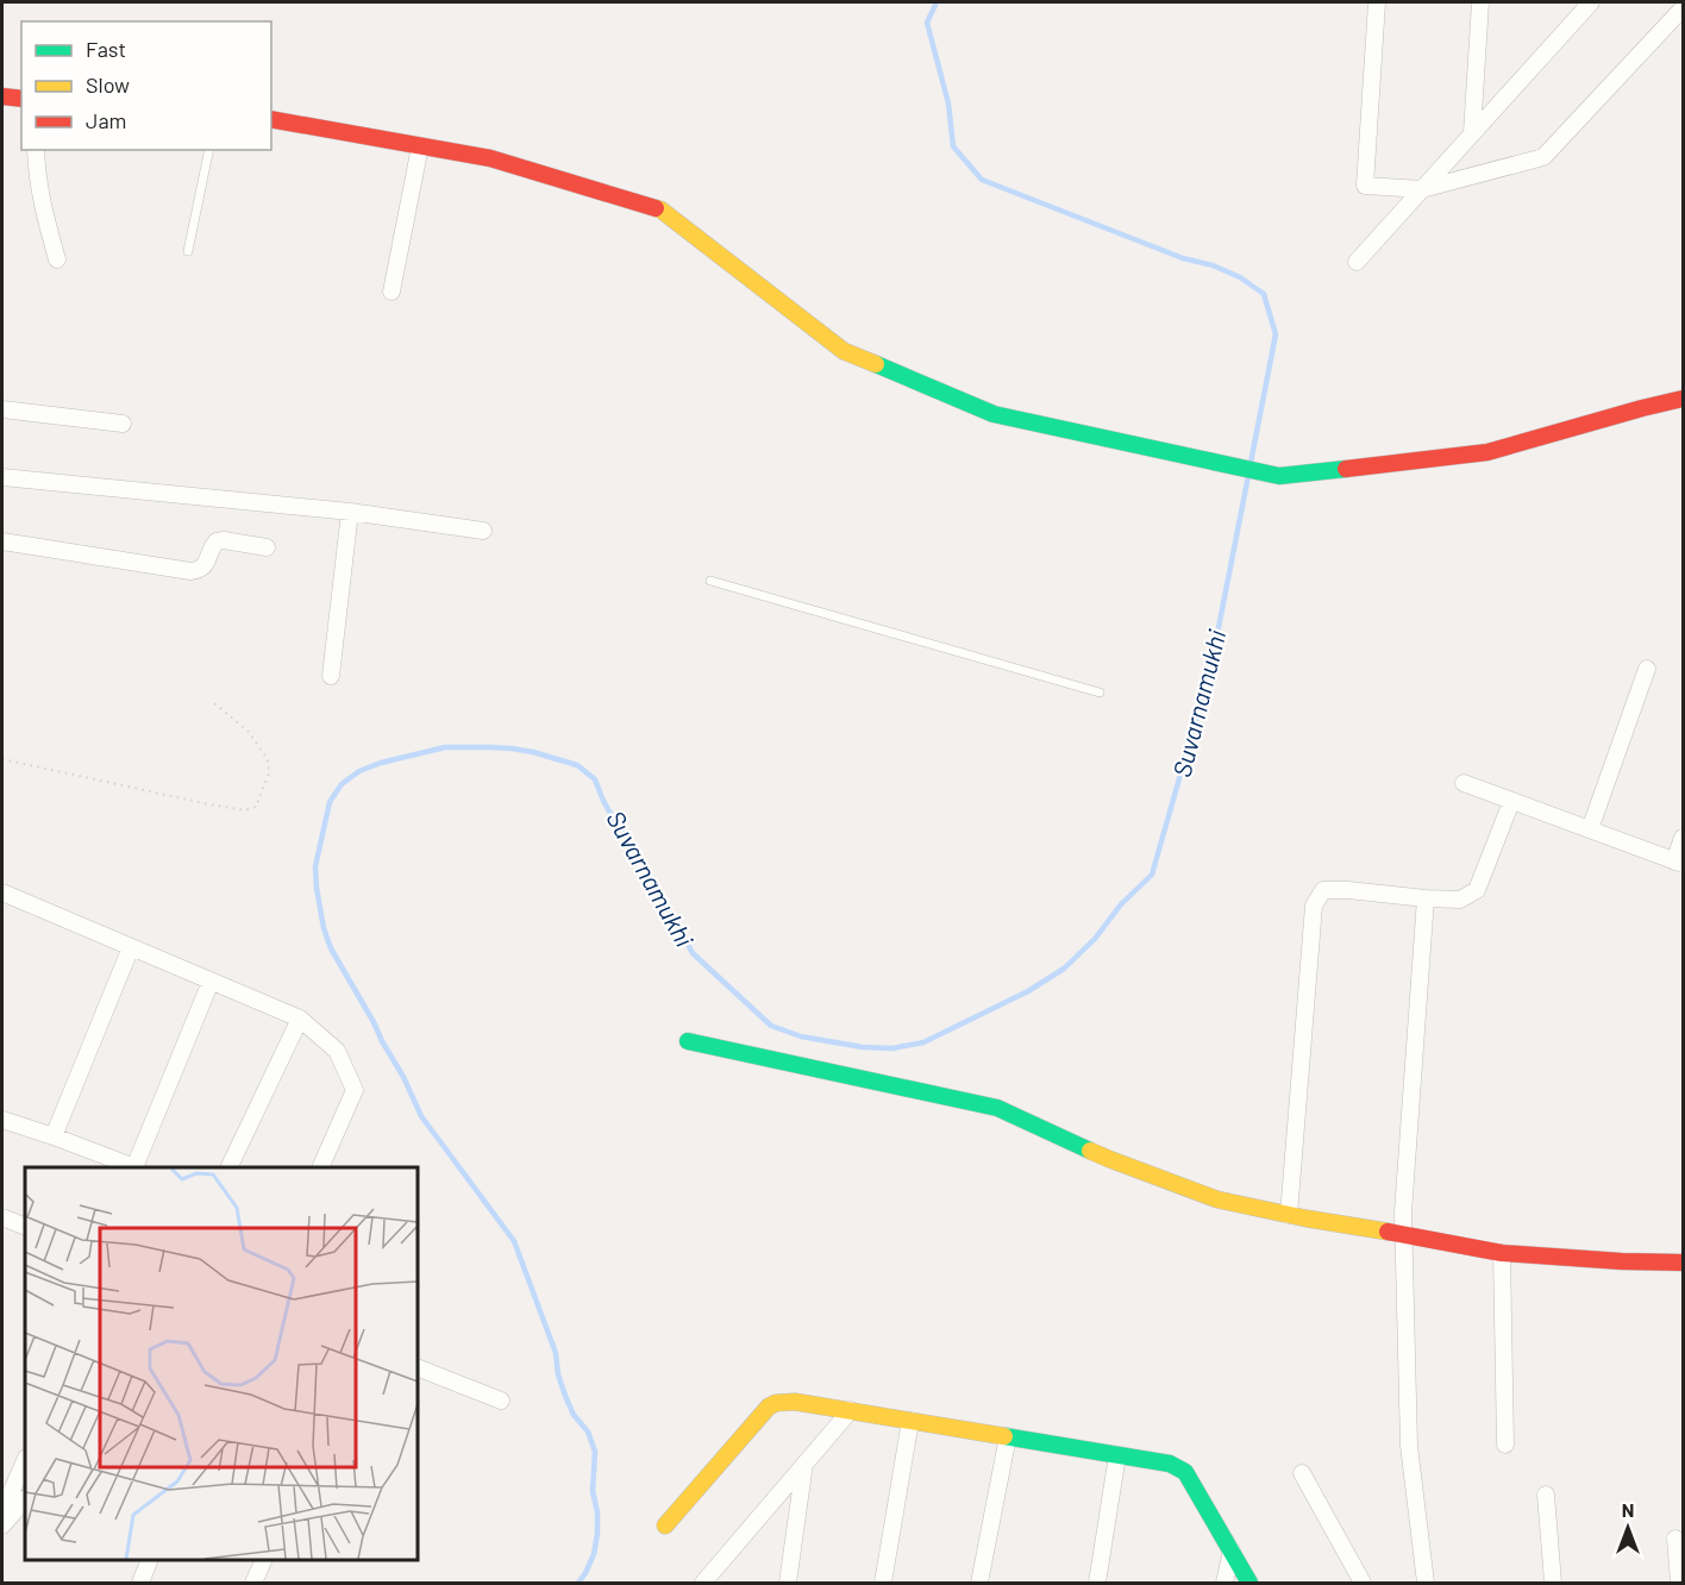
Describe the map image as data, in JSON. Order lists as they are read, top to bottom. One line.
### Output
{"water":["Suvarnamukhi"],"legend":["Fast","Slow","Jam"],"north":"top"}
